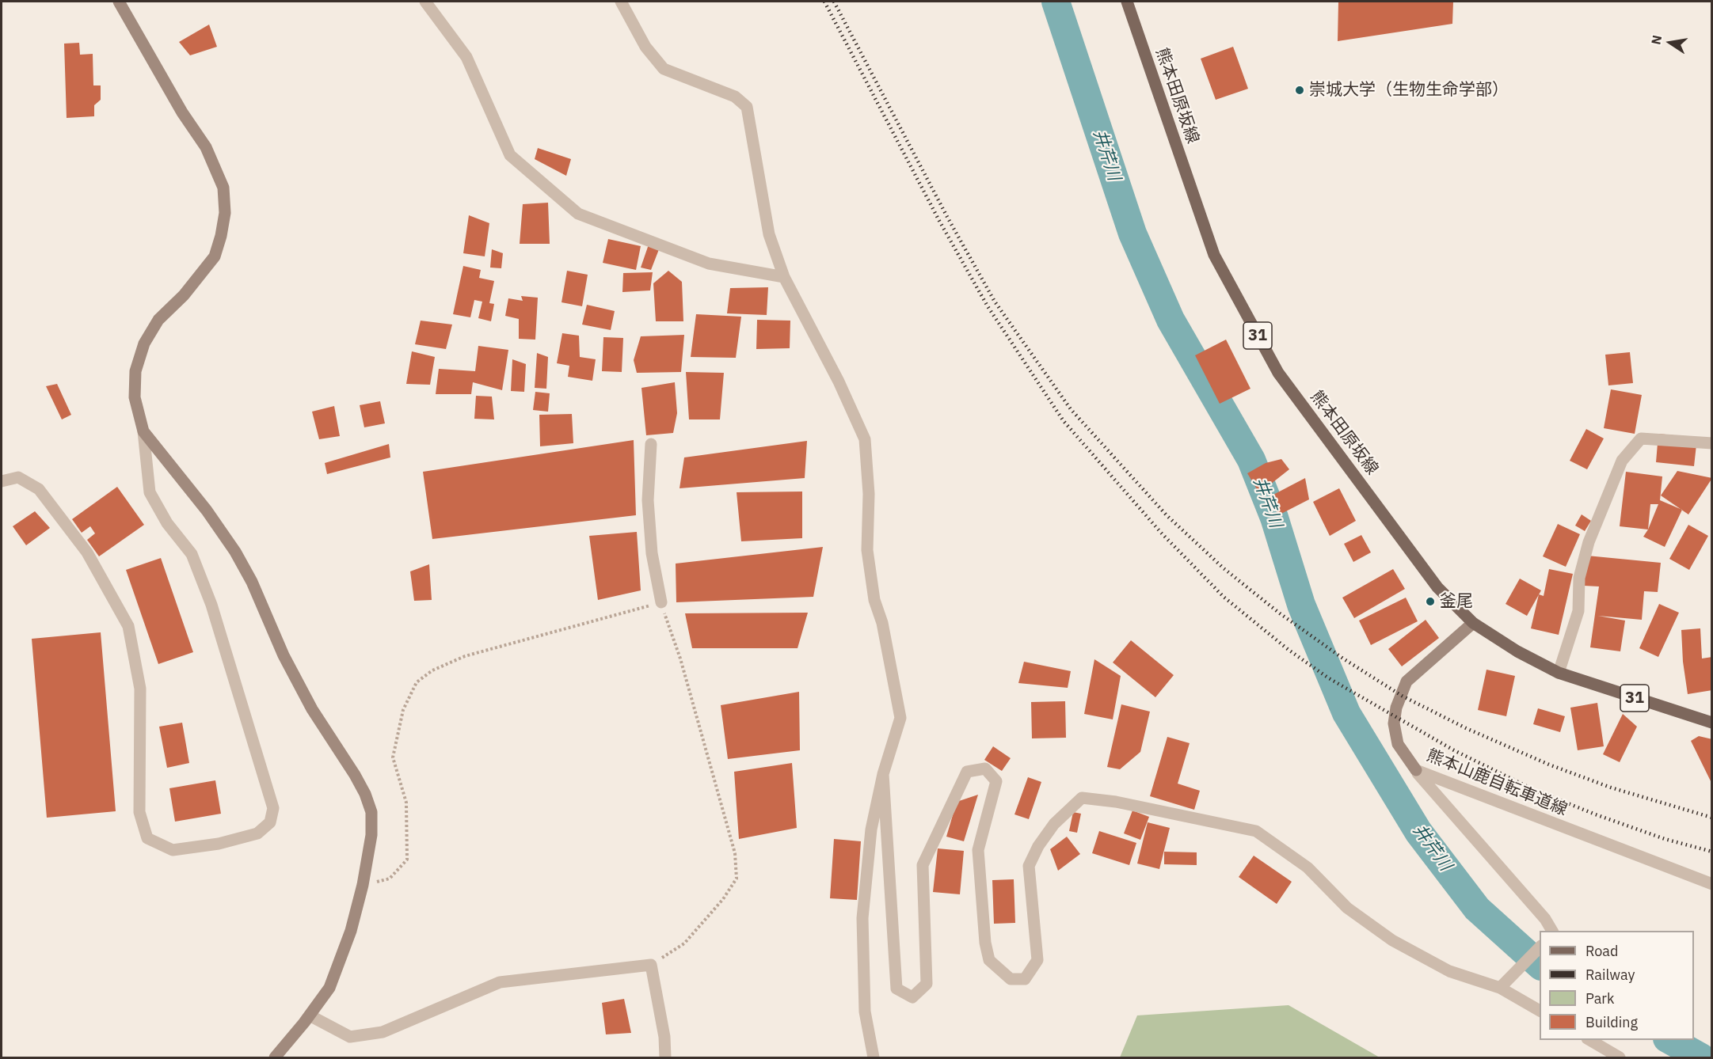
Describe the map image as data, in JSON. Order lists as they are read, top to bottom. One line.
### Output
{"streets":{"main road":["熊本田原坂線","31"],"street":["熊本山鹿自転車道線"]},"crossings":[["熊本田原坂線","熊本山鹿自転車道線"]],"water":["井芹川"],"places":["崇城大学（生物生命学部）","釜尾"],"legend":["Road","Railway","Park","Building"],"north":"left"}
